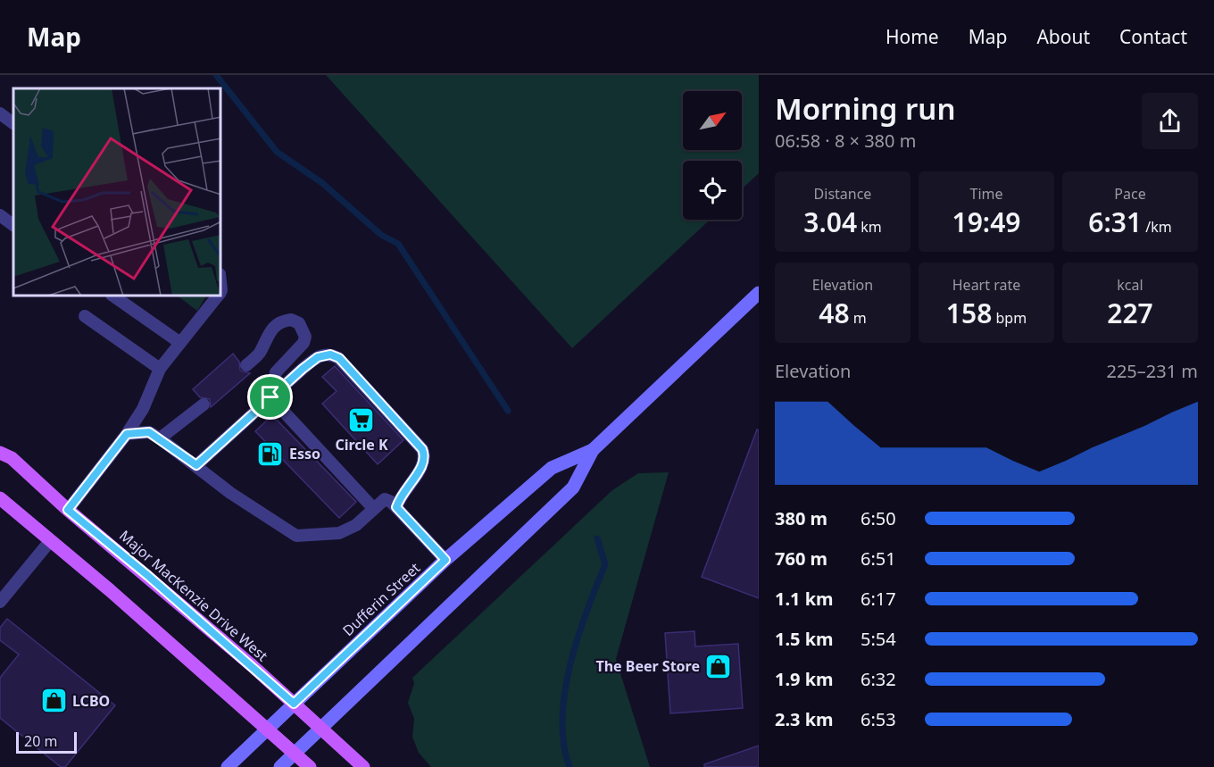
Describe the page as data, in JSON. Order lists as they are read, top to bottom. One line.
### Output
{"streets":{"main road":["Major MacKenzie Drive West","Dufferin Street"]},"crossings":[["Major MacKenzie Drive West","Dufferin Street"]],"places":{"supermarket":["Circle K"],"fuel station":["Esso"],"shop":["The Beer Store","LCBO"]},"scale_bar":"20 m","north":"top right","page":{"header":"Map","nav":["Home","Map","About","Contact"],"heading":["Morning run","06:58 · 8 × 380 m"],"stats":[["Distance","3.04 km"],["Time","19:49"],["Pace","6:31 /km"],["Elevation","48 m"],["Heart rate","158 bpm"],["kcal","227"]],"chart":["Elevation","225–231 m"],"list":[{"name":"380 m","note":"6:50"},{"name":"760 m","note":"6:51"},{"name":"1.1 km","note":"6:17"},{"name":"1.5 km","note":"5:54"},{"name":"1.9 km","note":"6:32"},{"name":"2.3 km","note":"6:53"}],"scale":"20 m"}}
